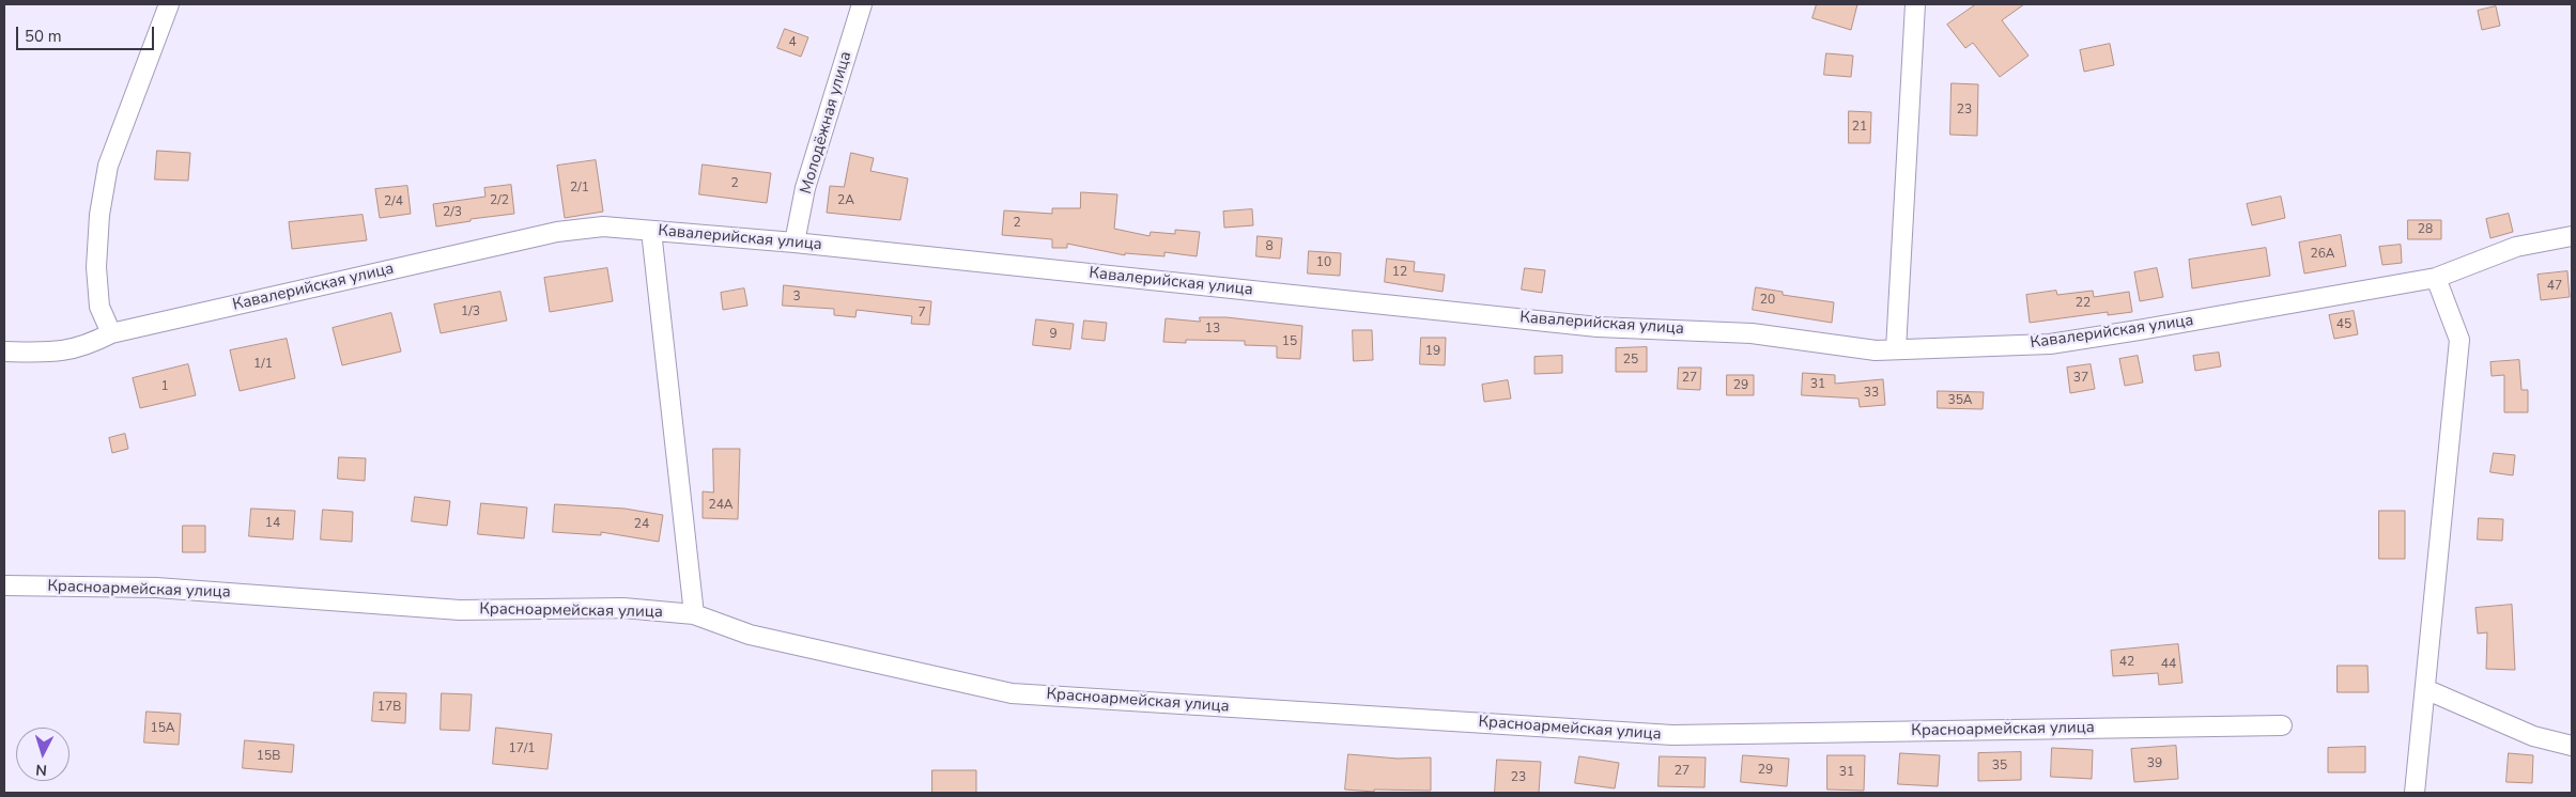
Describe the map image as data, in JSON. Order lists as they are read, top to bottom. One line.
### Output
{"streets":{"street":["Молодёжная улица","Кавалерийская улица","Красноармейская улица"]},"crossings":[["Молодёжная улица","Кавалерийская улица"]],"house_numbers":["4","23","21","2","2/1","2/2","2А","2/4","2/3","2","28","8","26А","10","12","47","3","20","22","1/3","7","45","13","9","15","19","25","1/1","27","37","31","29","1","33","35А","24А","14","24","42","44","17В","15А","17/1","15В","39","35","29","27","31","23"],"scale_bar":"50 m","north":"bottom"}
